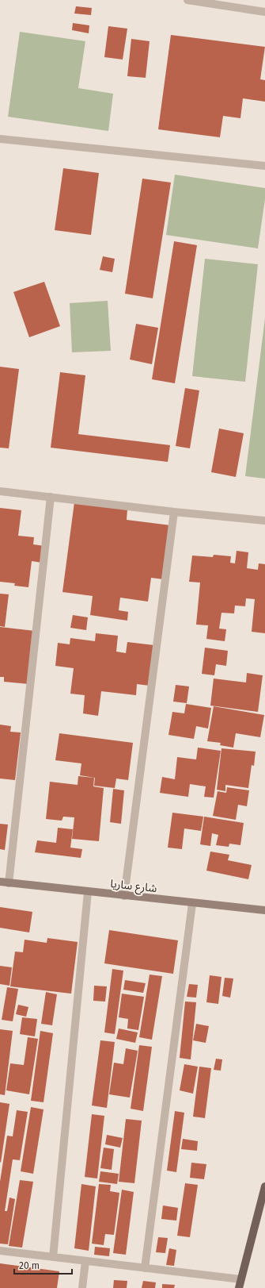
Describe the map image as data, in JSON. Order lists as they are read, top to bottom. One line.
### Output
{"streets":{"street":["شارع ساريا"]},"scale_bar":"20 m"}
